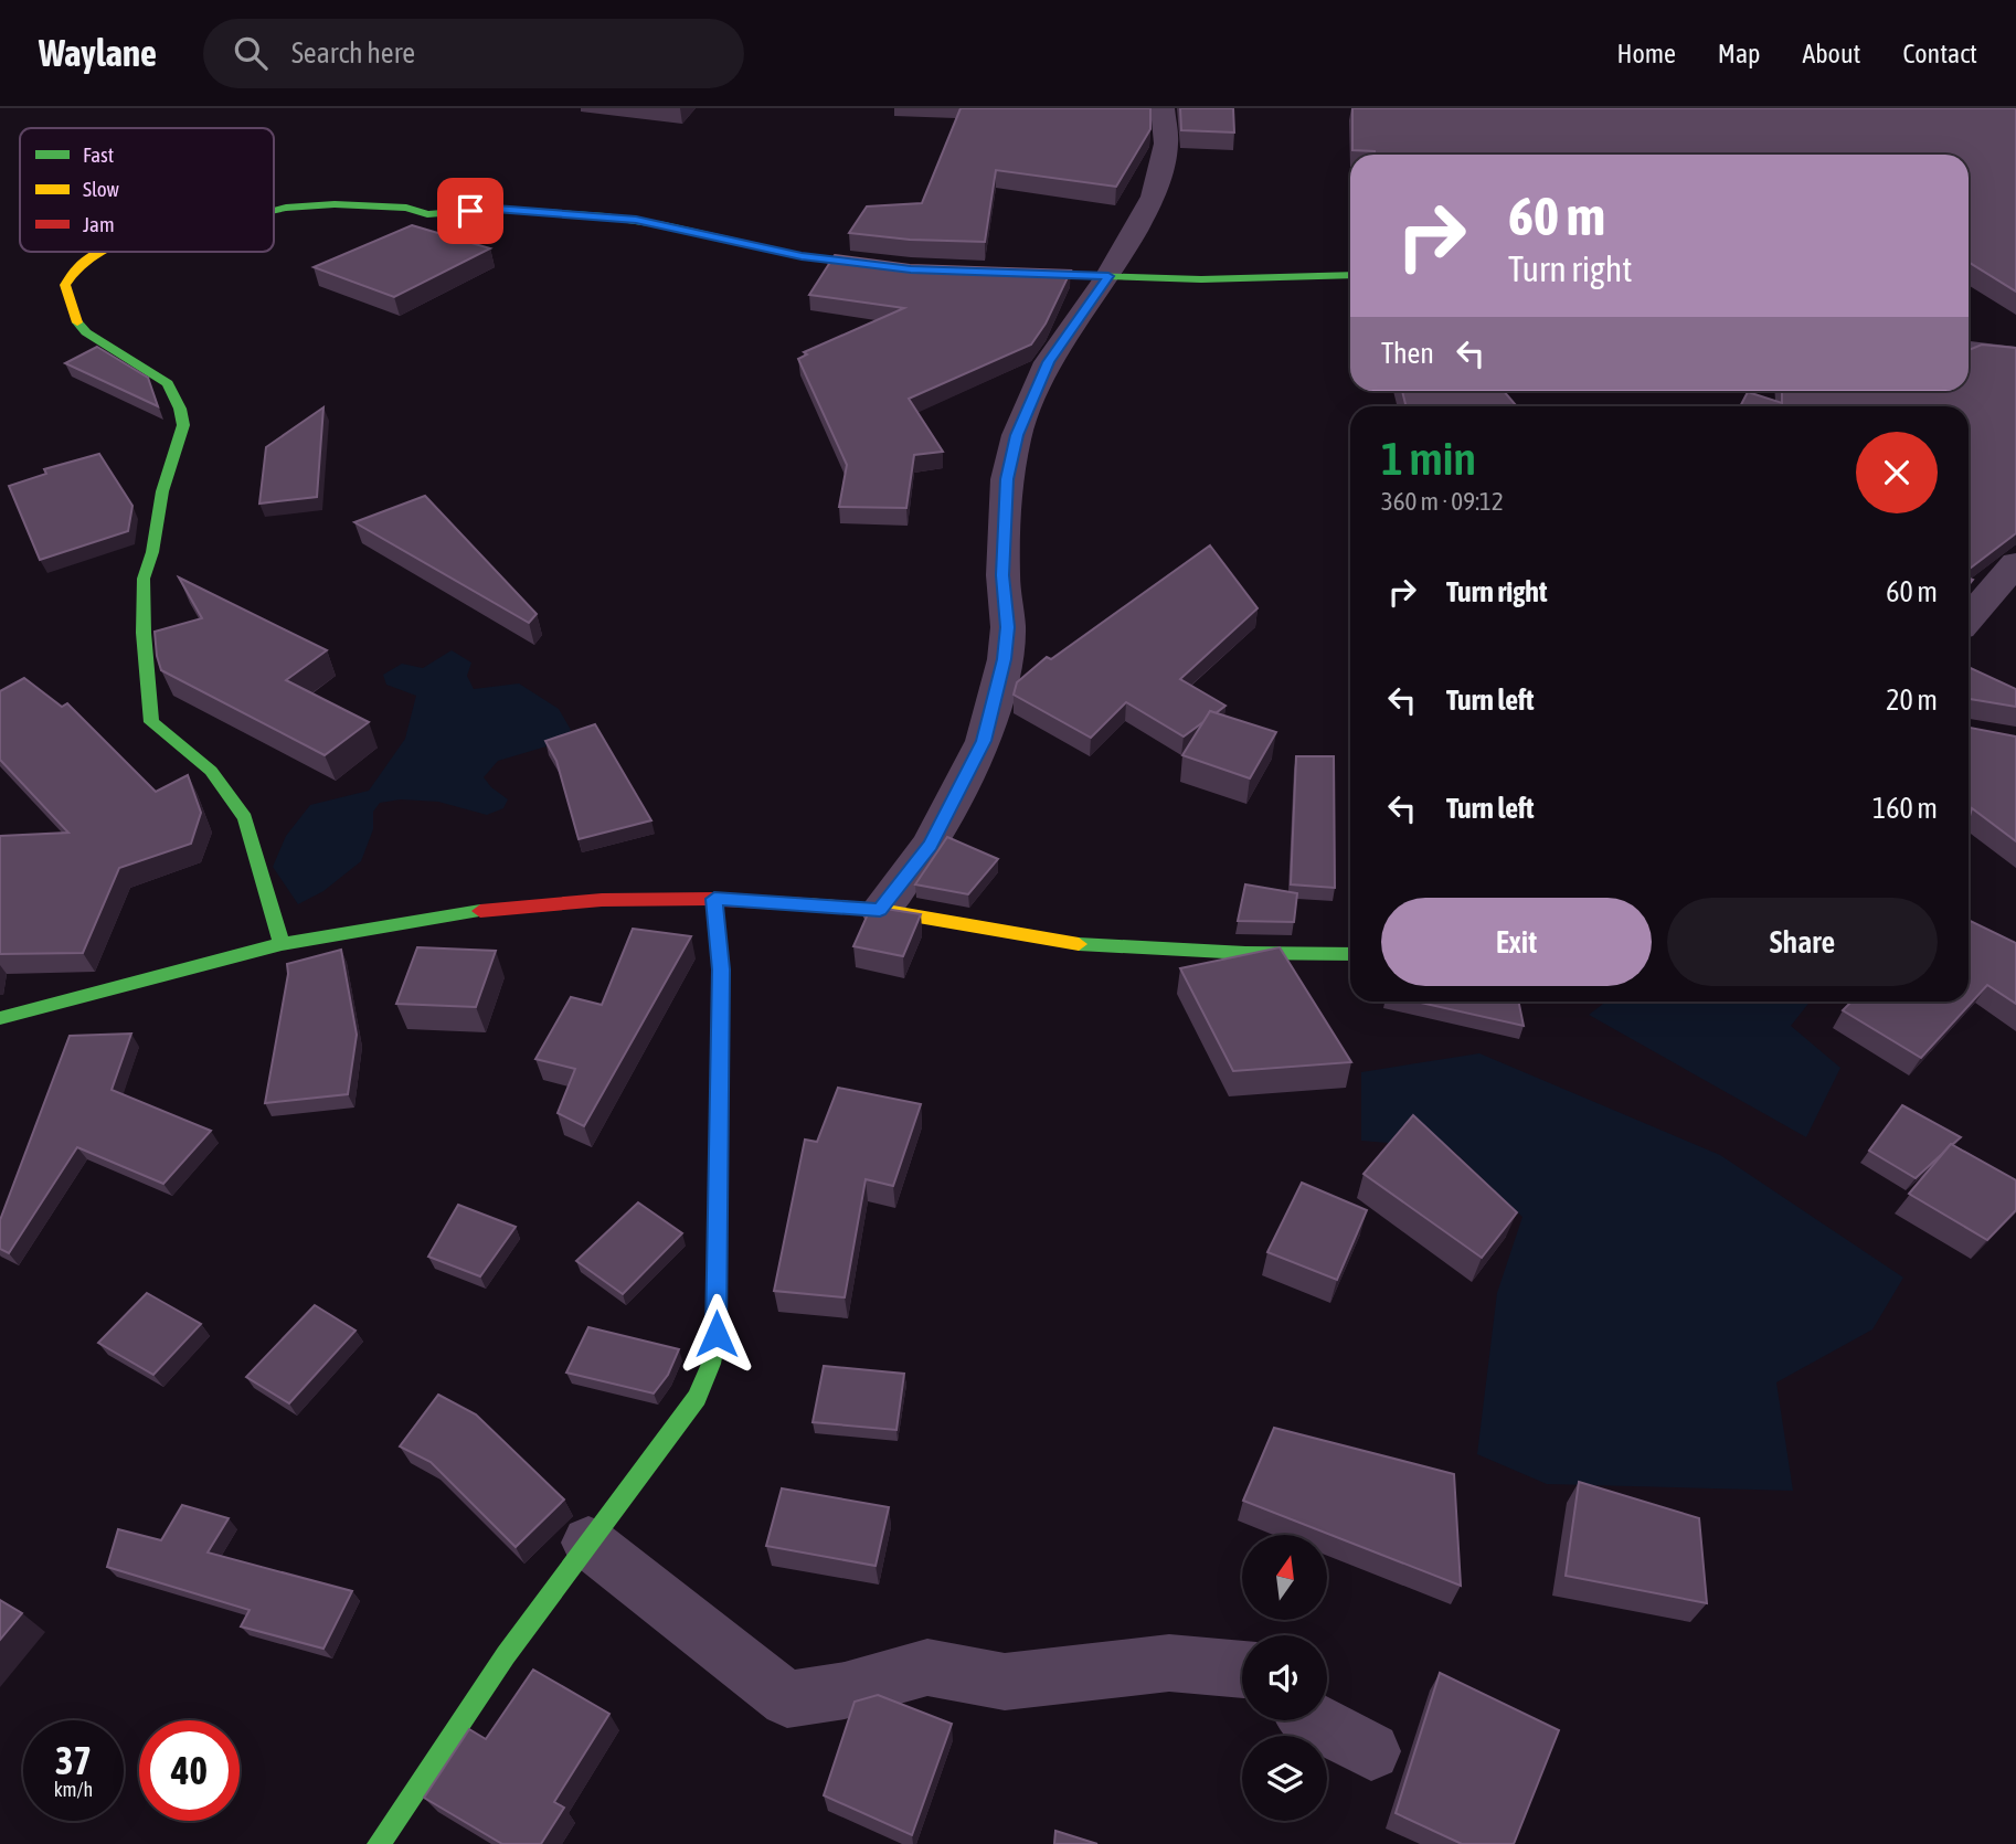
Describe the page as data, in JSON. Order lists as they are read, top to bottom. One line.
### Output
{"legend":["Fast","Slow","Jam"],"north":"top","page":{"header":"Waylane","search":"Search here","nav":["Home","Map","About","Contact"],"turn":["60 m","Turn right"],"then":"Then","heading":["1 min","360 m · 09:12"],"list":[{"name":"Turn right","value":"60 m"},{"name":"Turn left","value":"20 m"},{"name":"Turn left","value":"160 m"}],"buttons":["Exit","Share"],"speed":"37 km/h","limit":"40"}}
